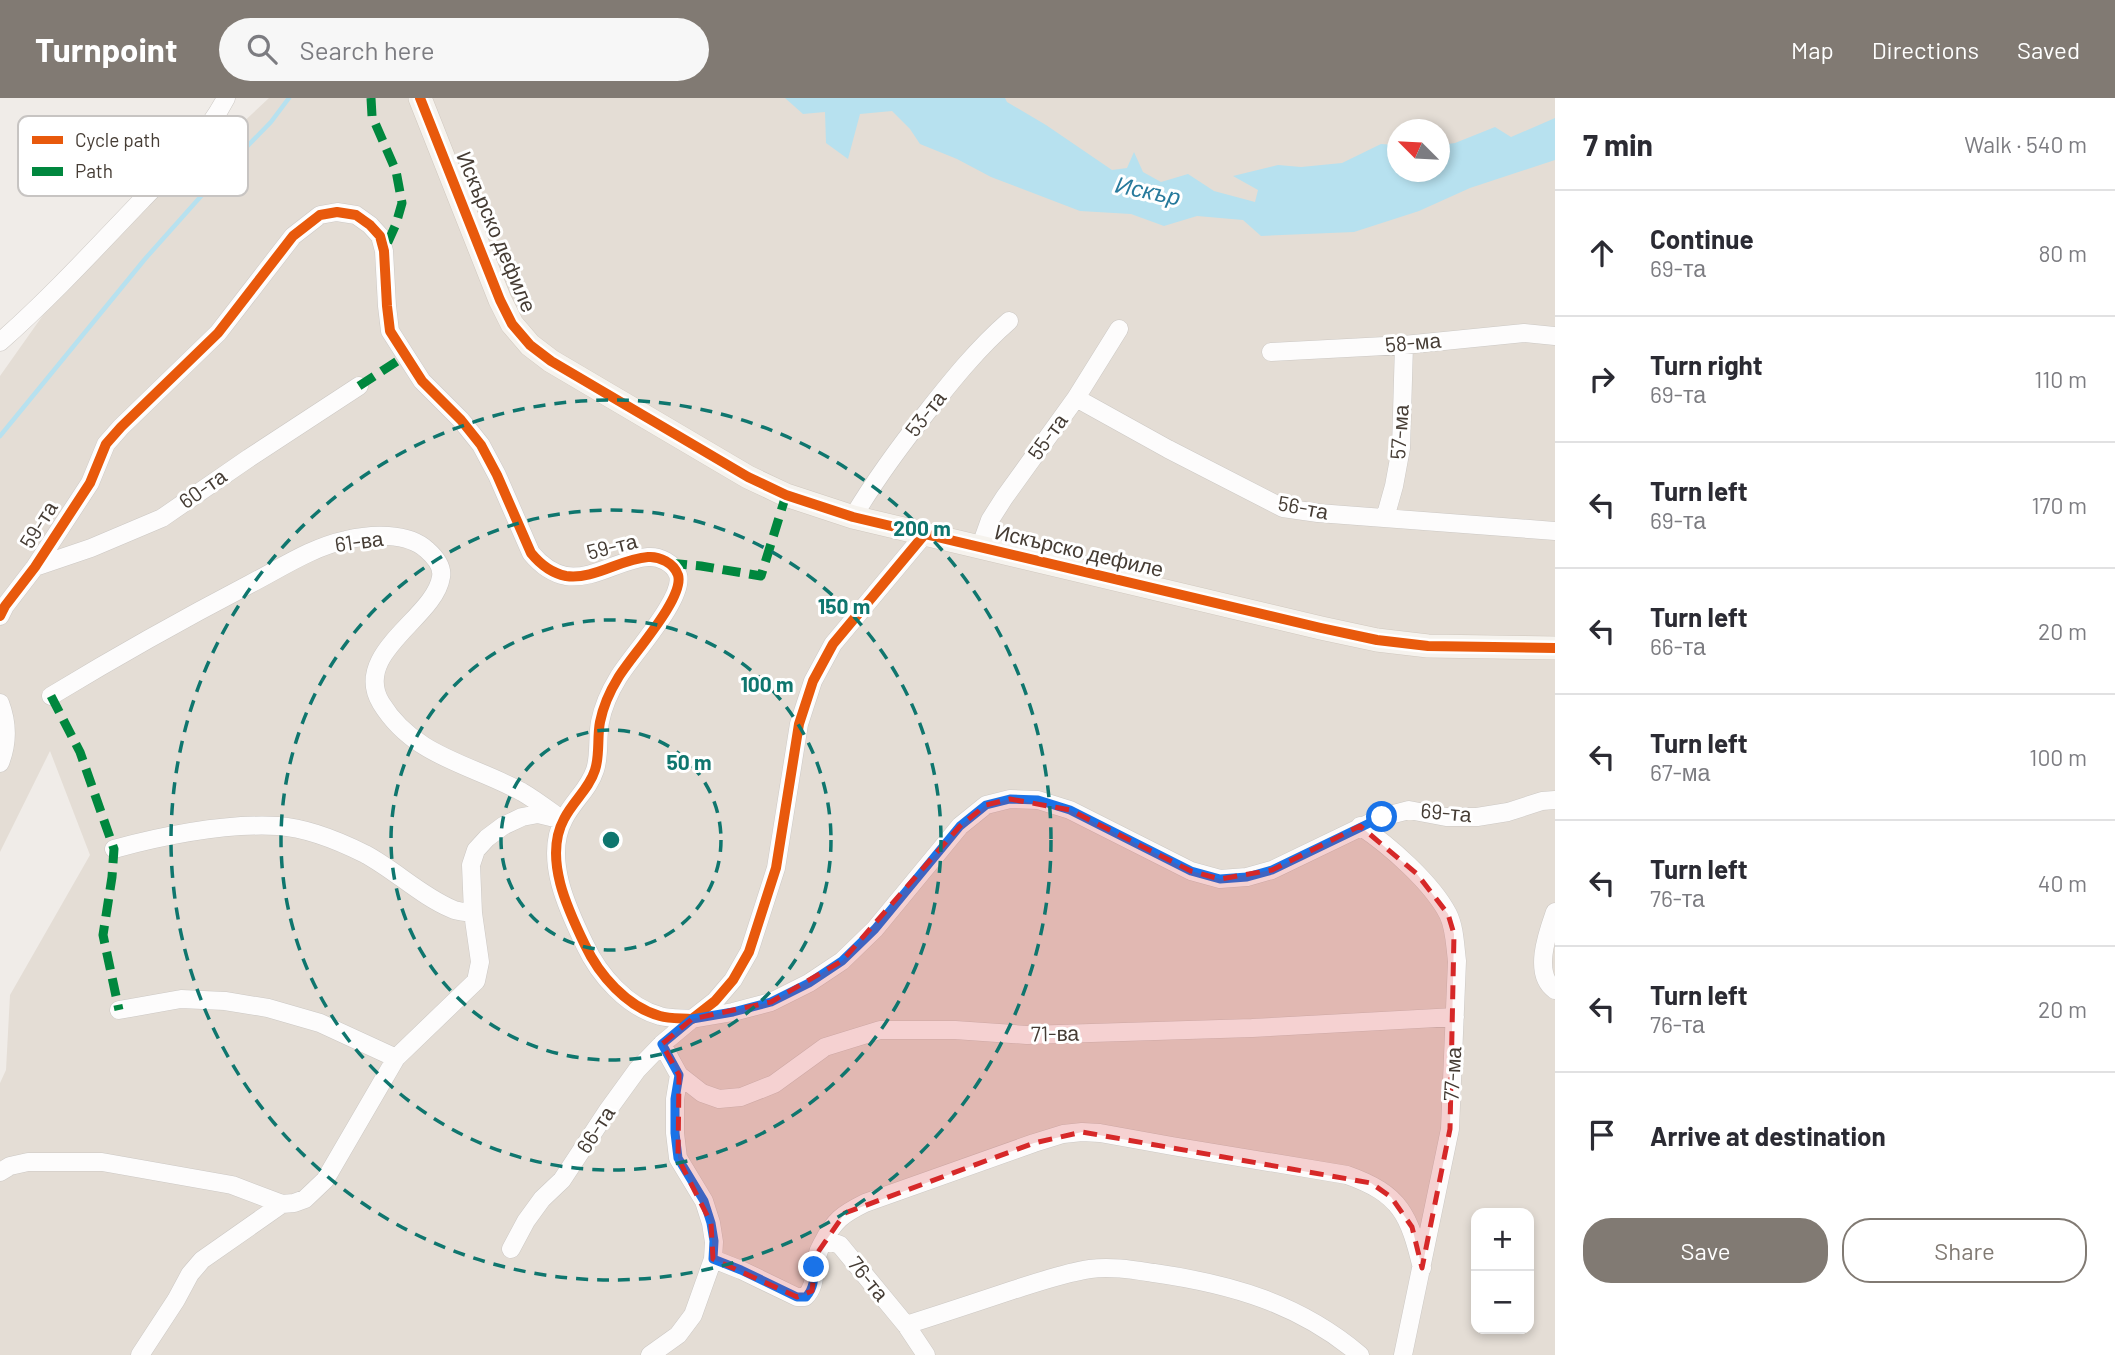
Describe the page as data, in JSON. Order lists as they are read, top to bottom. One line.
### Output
{"streets":{"main road":["Искърско дефиле"],"street":["58-ма","53-та","57-ма","55-та","60-та","56-та","59-та","61-ва","69-та","71-ва","77-ма","66-та","76-та"]},"crossings":[["Искърско дефиле","53-та"],["Искърско дефиле","55-та"],["58-ма","57-ма"],["57-ма","56-та"],["55-та","56-та"],["60-та","59-та"],["59-та","61-ва"],["59-та","69-та"],["59-та","66-та"],["69-та","77-ма"],["69-та","66-та"],["71-ва","77-ма"]],"water":["Искър"],"legend":["Cycle path","Path"],"north":"top left","page":{"header":"Turnpoint","search":"Search here","nav":["Map","Directions","Saved"],"heading":["7 min","Walk · 540 m"],"list":[["Continue","69-та","80 m"],["Turn right","69-та","110 m"],["Turn left","69-та","170 m"],["Turn left","66-та","20 m"],["Turn left","67-ма","100 m"],["Turn left","76-та","40 m"],["Turn left","76-та","20 m"],"Arrive at destination"],"buttons":["Save","Share"],"map_buttons":["+","−"]},"rings":["200 m","150 m","100 m","50 m"]}
